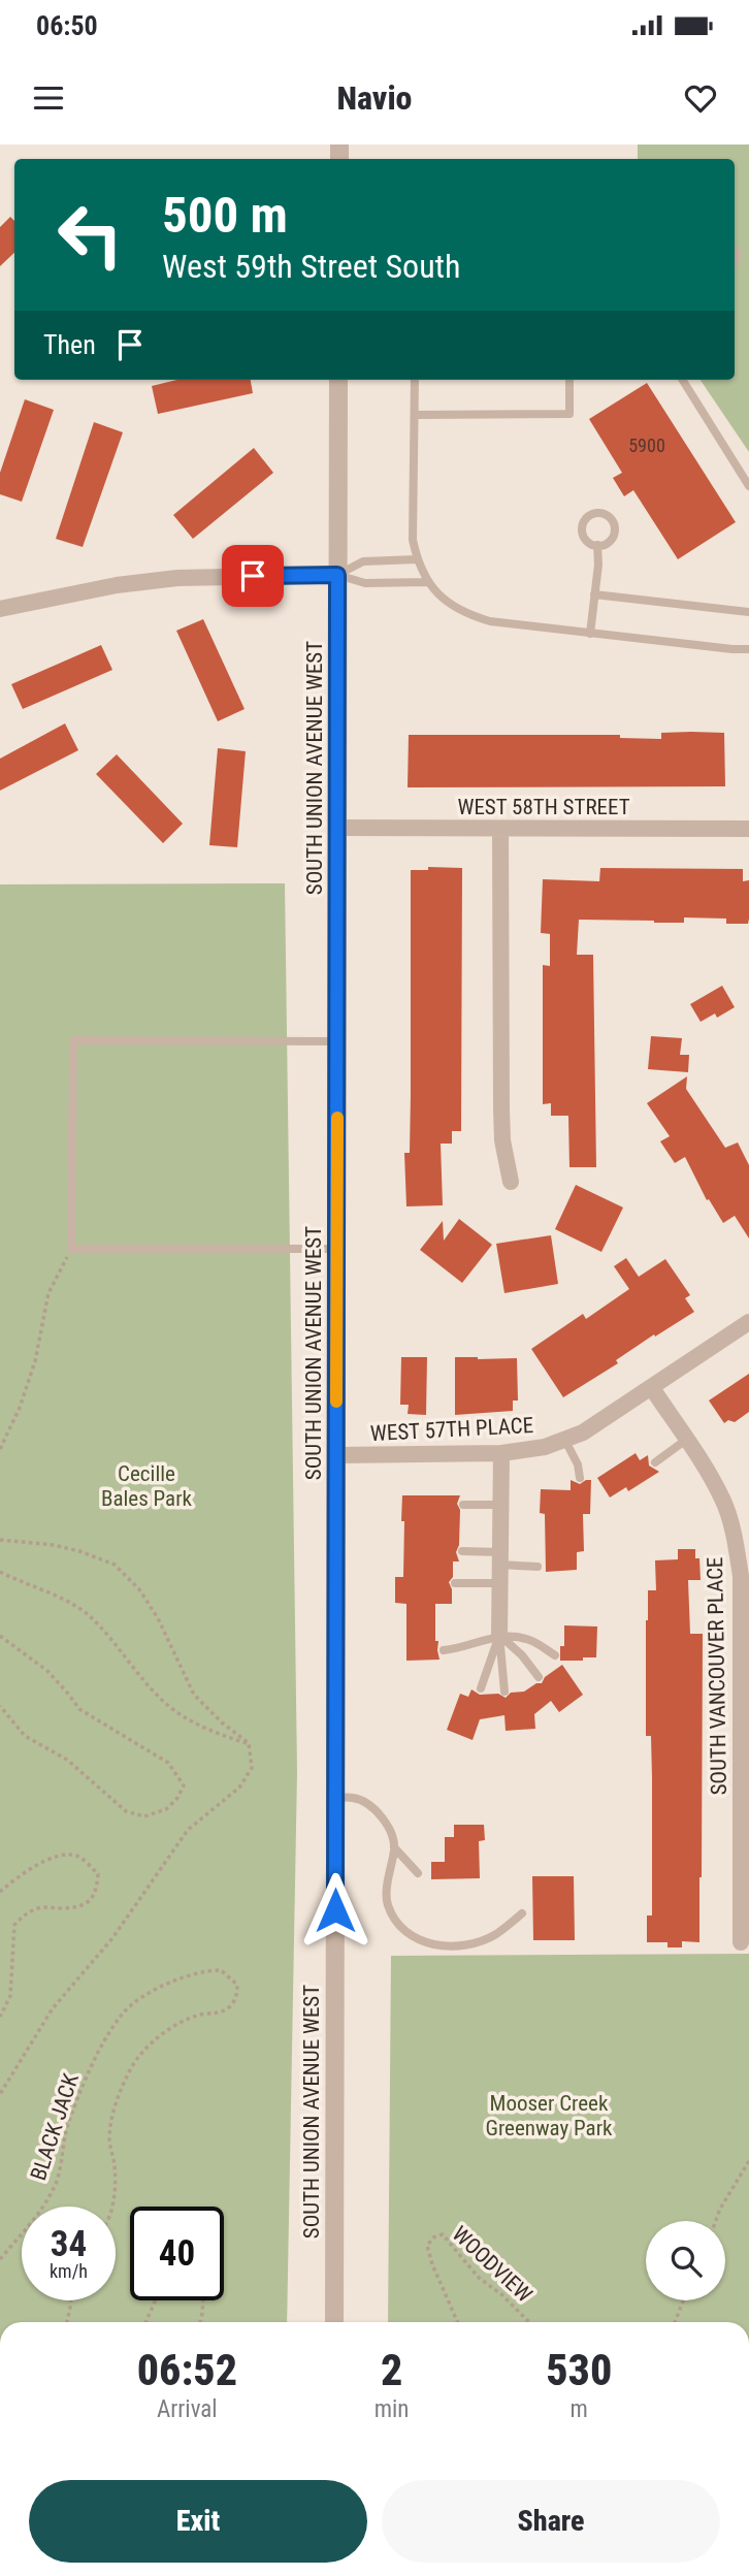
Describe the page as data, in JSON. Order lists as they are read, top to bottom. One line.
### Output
{"streets":{"street":["SOUTH UNION AVENUE WEST","WEST 58TH STREET","WEST 57TH PLACE","SOUTH VANCOUVER PLACE"],"path":["BLACK JACK","WOODVIEW"]},"crossings":[["SOUTH UNION AVENUE WEST","WEST 58TH STREET"],["SOUTH UNION AVENUE WEST","WEST 57TH PLACE"],["WEST 57TH PLACE","SOUTH VANCOUVER PLACE"]],"parks":["Cecille Bales Park","Mooser Creek Greenway Park"],"house_numbers":["5900"],"page":{"status":"06:50","header":"Navio","turn":["500 m","West 59th Street South"],"then":"Then","speed":"34 km/h","limit":"40","eta":["06:52","Arrival","2","min","530","m"],"buttons":["Exit","Share"]}}
